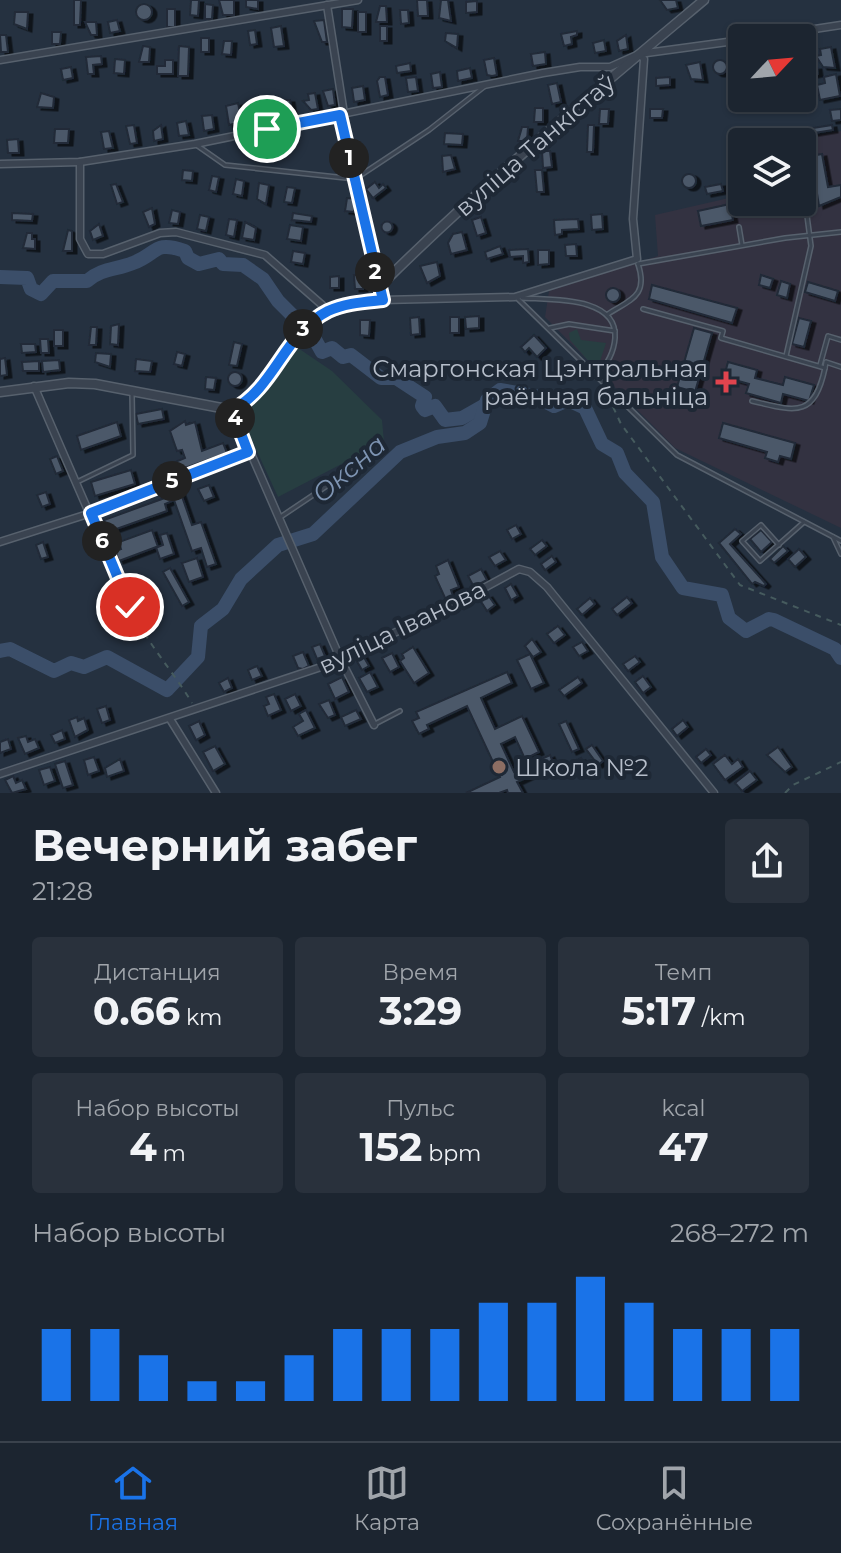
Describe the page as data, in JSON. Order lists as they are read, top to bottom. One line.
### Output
{"streets":{"street":["вуліца Танкістаў","вуліца Іванова"]},"water":["Оксна"],"places":{"health":["Смаргонская Цэнтральная раённая бальніца"],"other":["Школа №2"]},"north":"top right","page":{"pins":["1","2","3","4","5","6"],"heading":["Вечерний забег","21:28"],"stats":[["Дистанция","0.66 km"],["Время","3:29"],["Темп","5:17 /km"],["Набор высоты","4 m"],["Пульс","152 bpm"],["kcal","47"]],"chart":["Набор высоты","268–272 m"],"tabs":["Главная","Карта","Сохранённые"]}}
